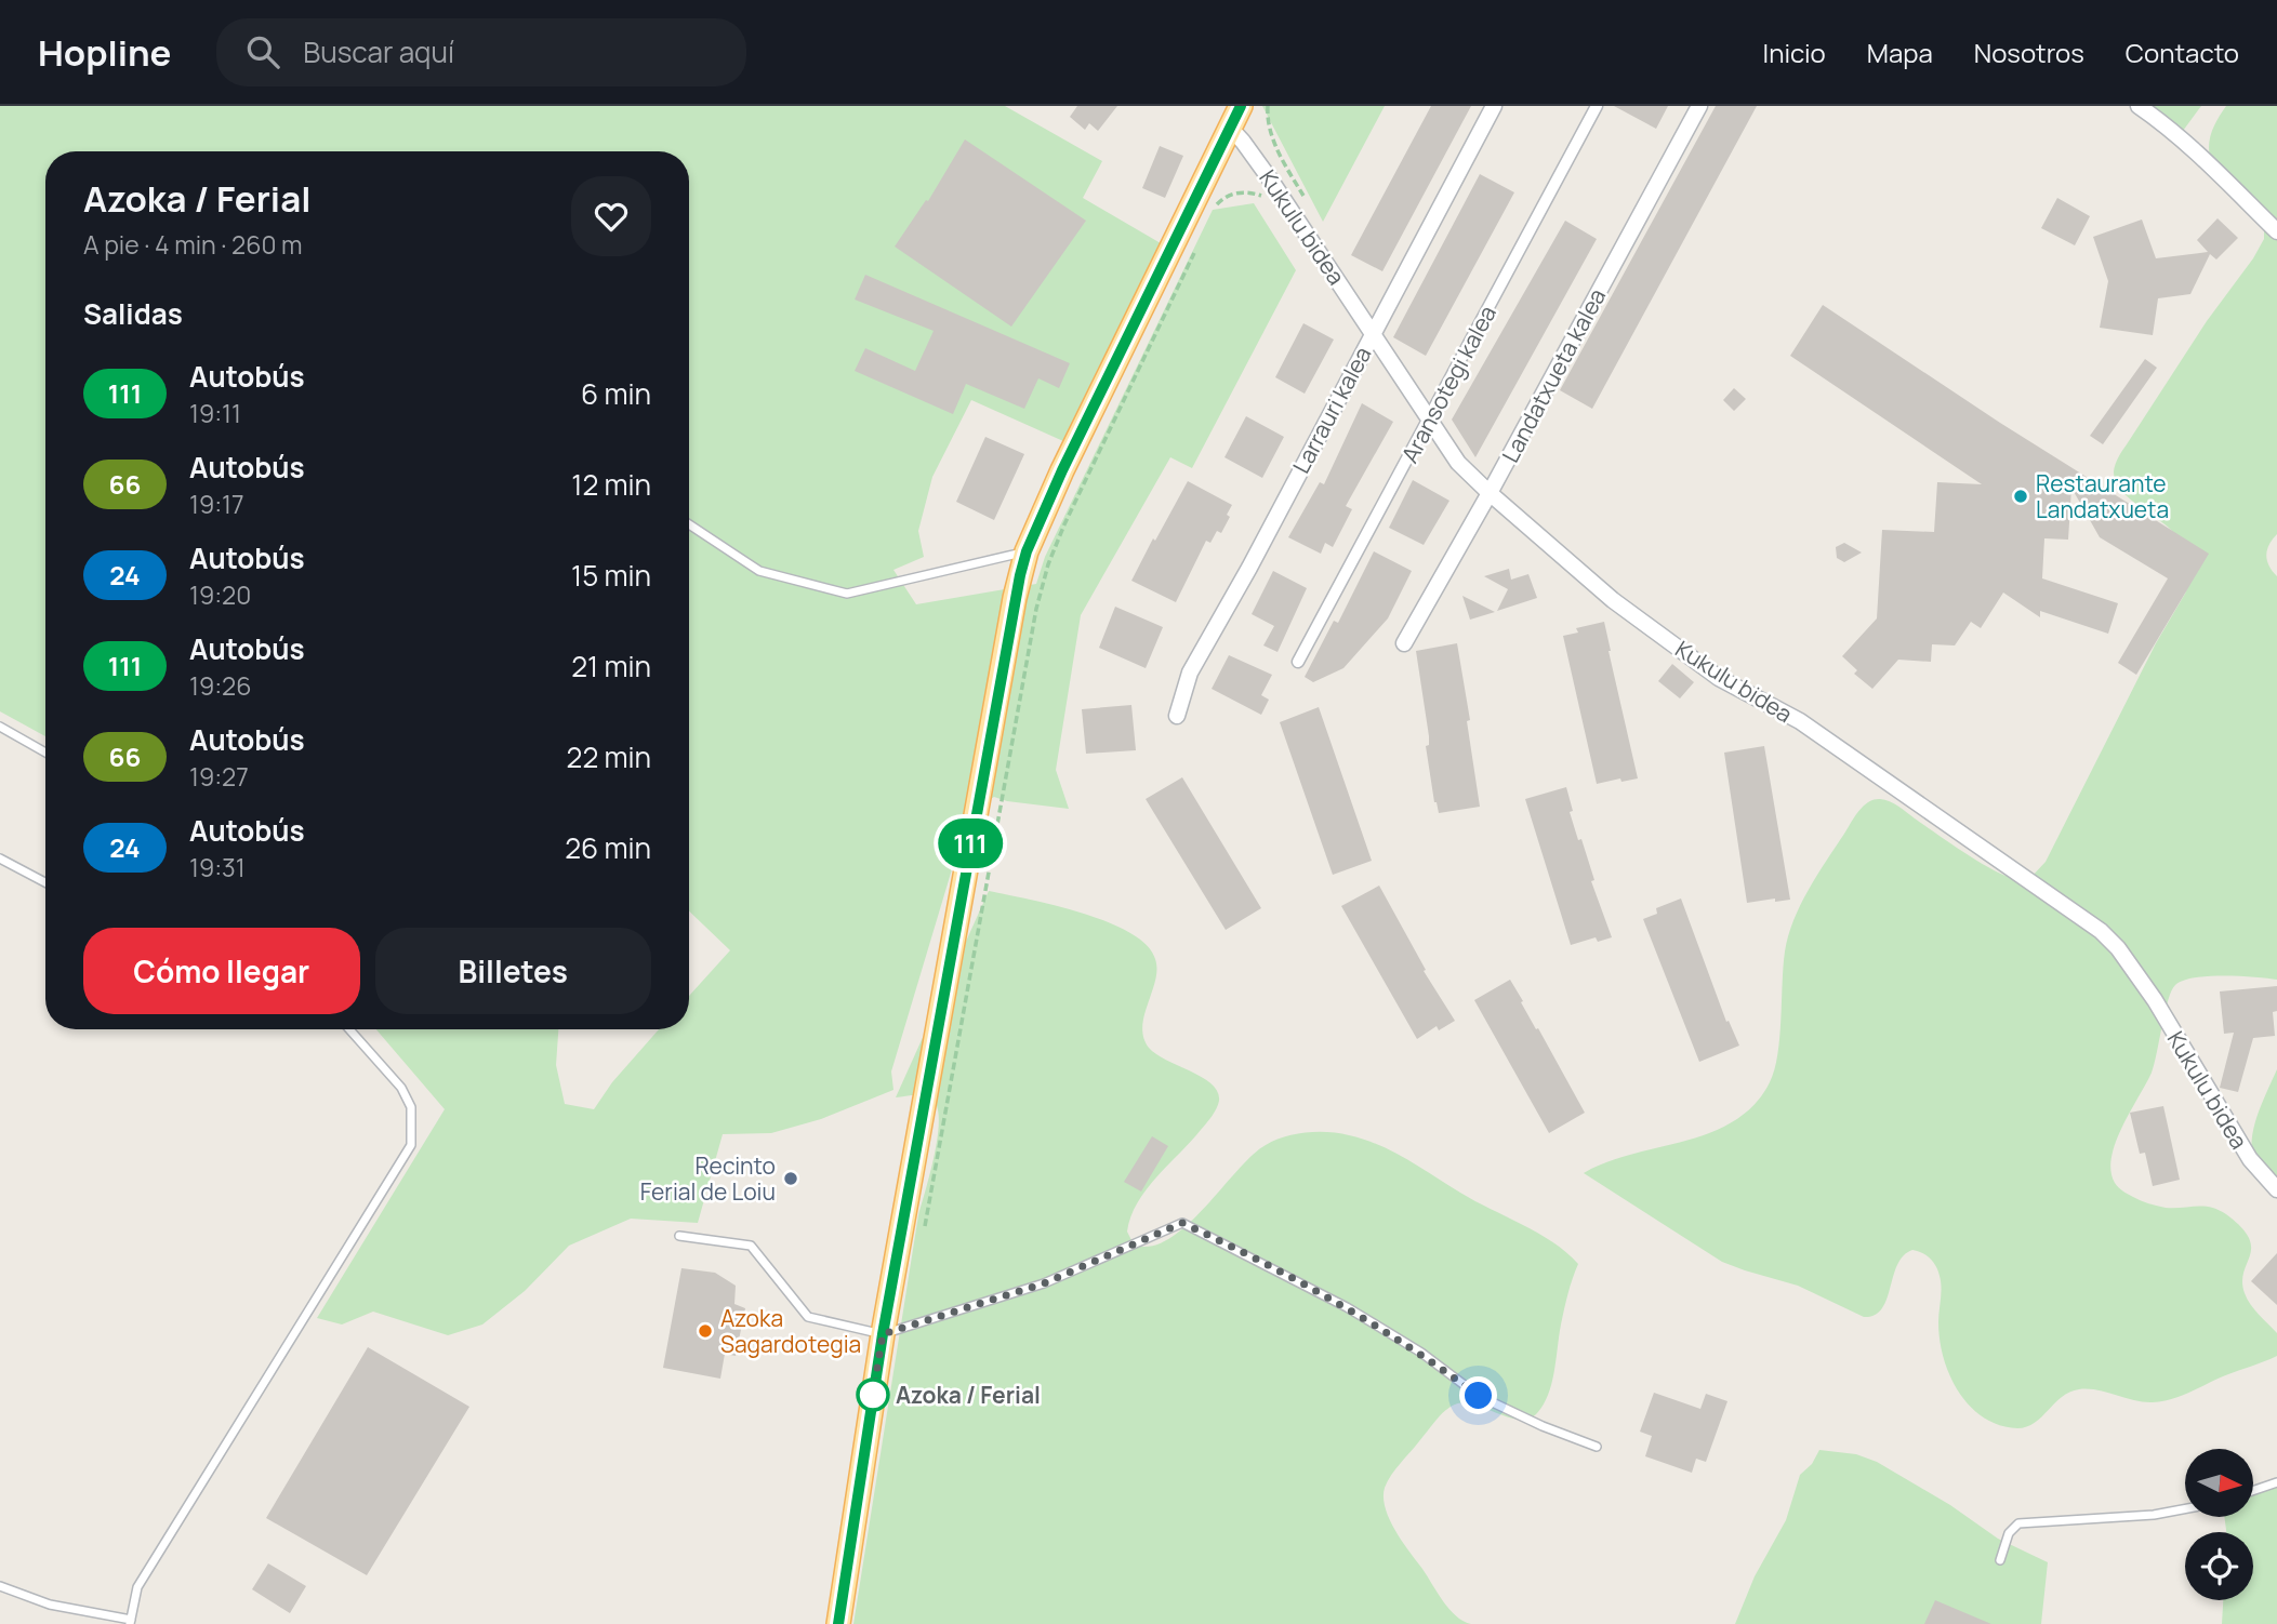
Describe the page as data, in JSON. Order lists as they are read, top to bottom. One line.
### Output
{"streets":{"street":["Kukulu bidea","Landatxueta kalea","Aransotegi kalea","Larrauri kalea"]},"crossings":[["Kukulu bidea","Landatxueta kalea"],["Kukulu bidea","Aransotegi kalea"],["Kukulu bidea","Larrauri kalea"]],"places":["Restaurante Landatxueta","Recinto Ferial de Loiu","Azoka Sagardotegia","Azoka / Ferial"],"lines":["bus line 111"],"north":"right","page":{"header":"Hopline","search":"Buscar aquí","nav":["Inicio","Mapa","Nosotros","Contacto"],"on_map":"111","heading":[["Azoka / Ferial","A pie · 4 min · 260 m"],"Salidas"],"list":[{"mark":"111","name":"Autobús","note":"19:11","value":"6 min"},{"mark":"66","name":"Autobús","note":"19:17","value":"12 min"},{"mark":"24","name":"Autobús","note":"19:20","value":"15 min"},{"mark":"111","name":"Autobús","note":"19:26","value":"21 min"},{"mark":"66","name":"Autobús","note":"19:27","value":"22 min"},{"mark":"24","name":"Autobús","note":"19:31","value":"26 min"}],"buttons":["Cómo llegar","Billetes"]}}
